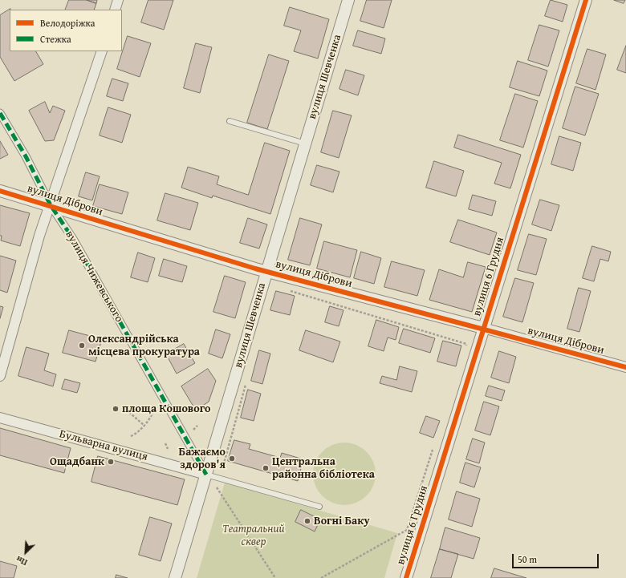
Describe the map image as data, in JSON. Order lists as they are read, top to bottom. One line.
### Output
{"streets":{"street":["вулиця Шевченка","вулиця Діброви","вулиця Чижевського","вулиця 6 Грудня","Бульварна вулиця"]},"crossings":[["вулиця Шевченка","вулиця Діброви"],["вулиця Шевченка","вулиця Чижевського"],["вулиця Шевченка","Бульварна вулиця"],["вулиця Діброви","вулиця Чижевського"],["вулиця Діброви","вулиця 6 Грудня"],["вулиця Чижевського","Бульварна вулиця"]],"parks":["Театральний сквер"],"places":["Олександрійська місцева прокуратура","площа Кошового","Бажаємо здоров'я","Ощадбанк","Центральна районна бібліотека","Вогні Баку"],"legend":["Велодоріжка","Стежка"],"scale_bar":"50 m","north":"bottom left"}
